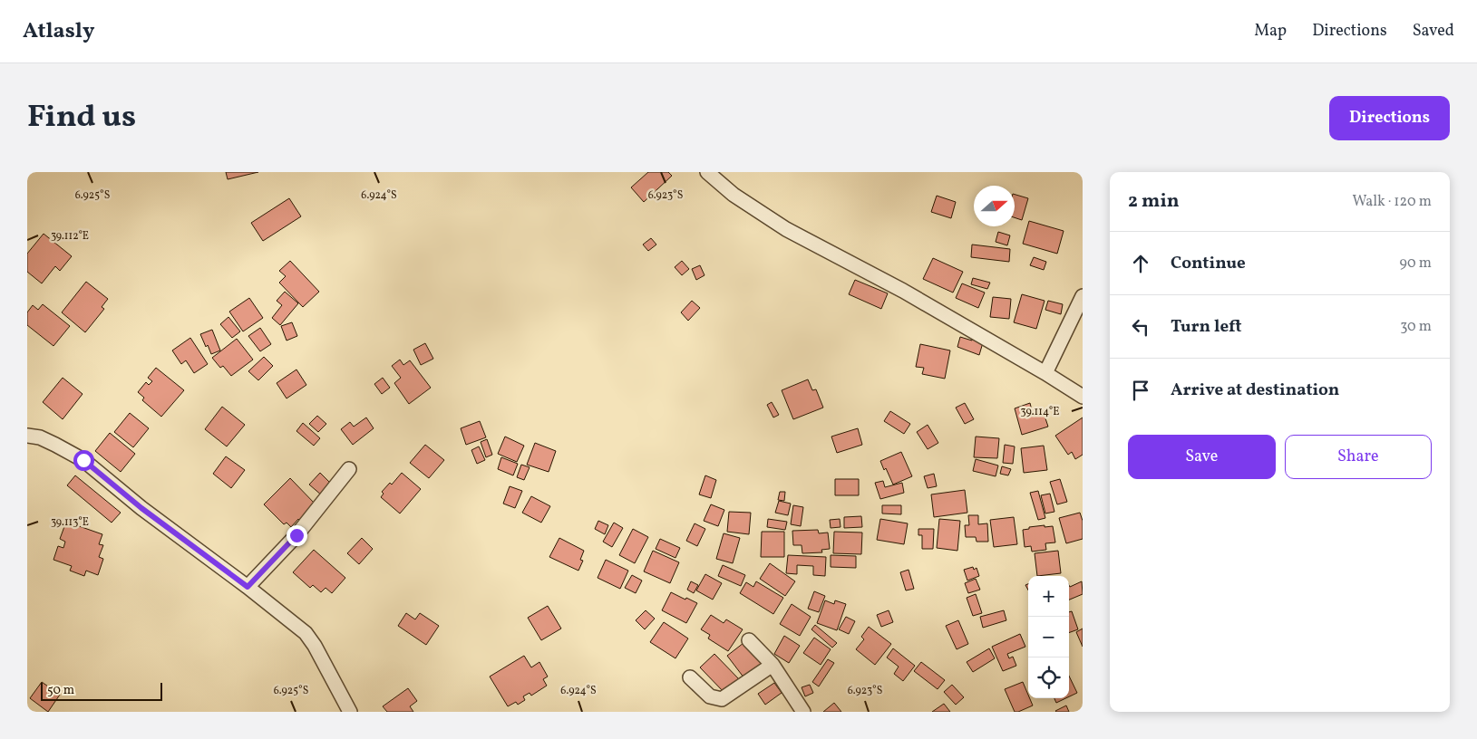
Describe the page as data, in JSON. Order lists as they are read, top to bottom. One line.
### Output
{"scale_bar":"50 m","north":"right","page":{"header":"Atlasly","nav":["Map","Directions","Saved"],"title":"Find us","buttons":["Directions",["Save","Share"]],"heading":["2 min","Walk · 120 m"],"list":[["Continue","90 m"],["Turn left","30 m"],"Arrive at destination"],"map_buttons":["+","−"],"scale":"50 m"},"coordinates":["6.925°S","6.924°S","6.923°S","39.112°E","39.114°E","39.113°E"]}
